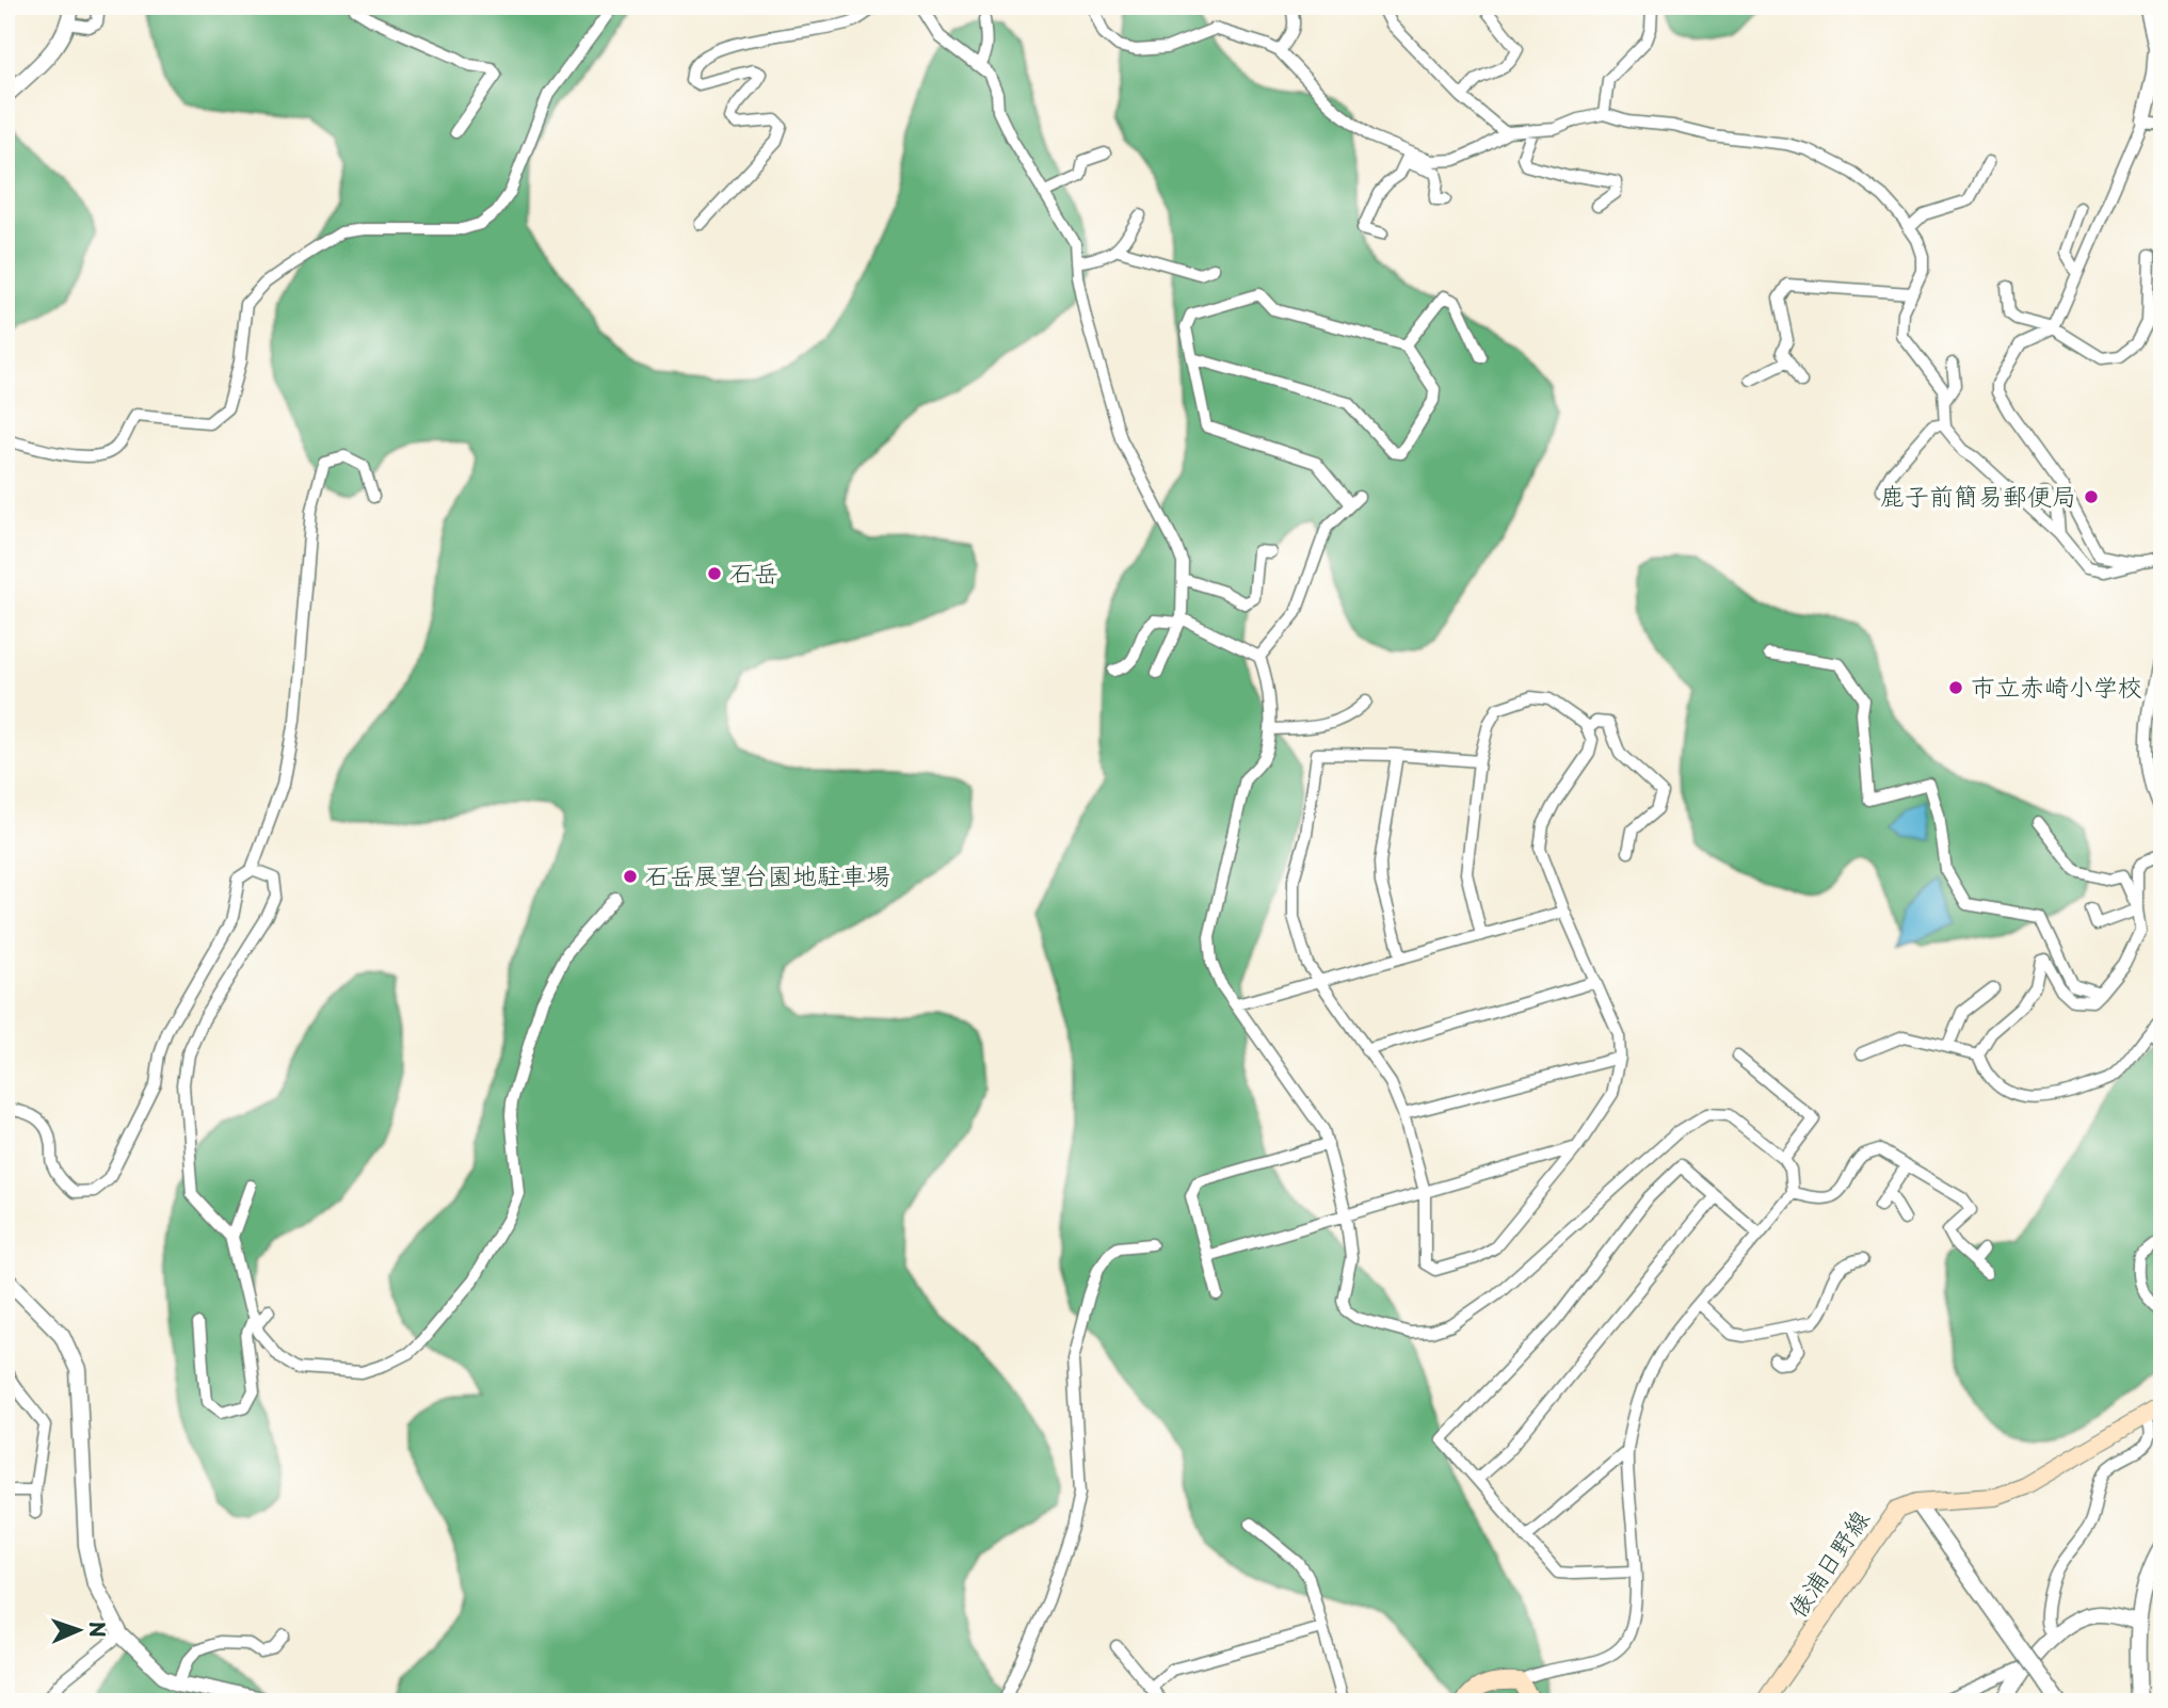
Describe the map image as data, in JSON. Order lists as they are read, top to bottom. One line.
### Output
{"streets":{"main road":["俵浦日野線"]},"places":["鹿子前簡易郵便局","石岳","市立赤崎小学校","石岳展望台園地駐車場"],"north":"right"}
